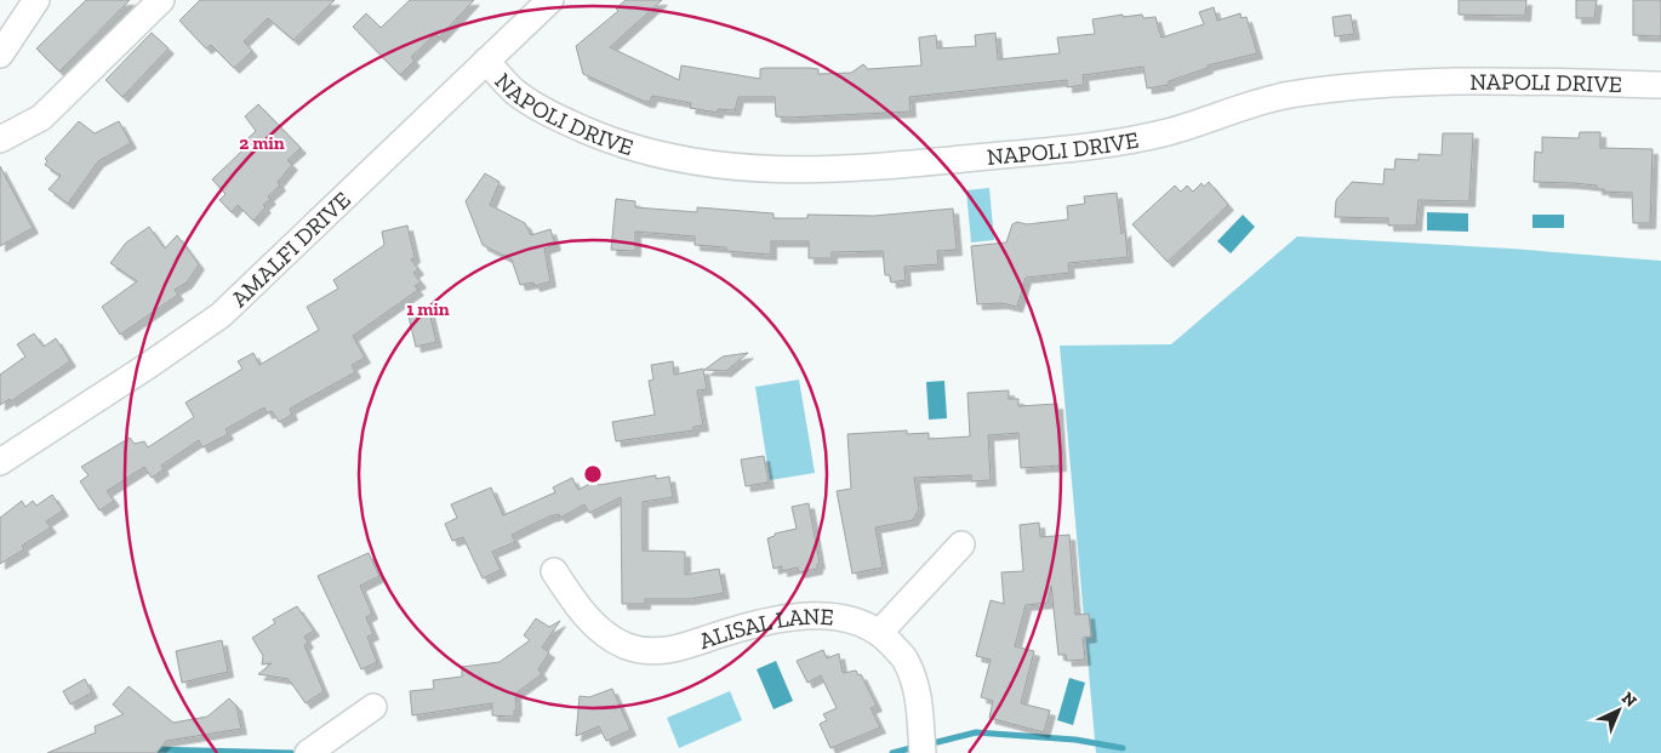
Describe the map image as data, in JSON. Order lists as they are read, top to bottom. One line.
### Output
{"streets":{"street":["NAPOLI DRIVE","AMALFI DRIVE","ALISAL LANE"]},"crossings":[["NAPOLI DRIVE","AMALFI DRIVE"]],"north":"top right","rings":["2 min","1 min"]}
